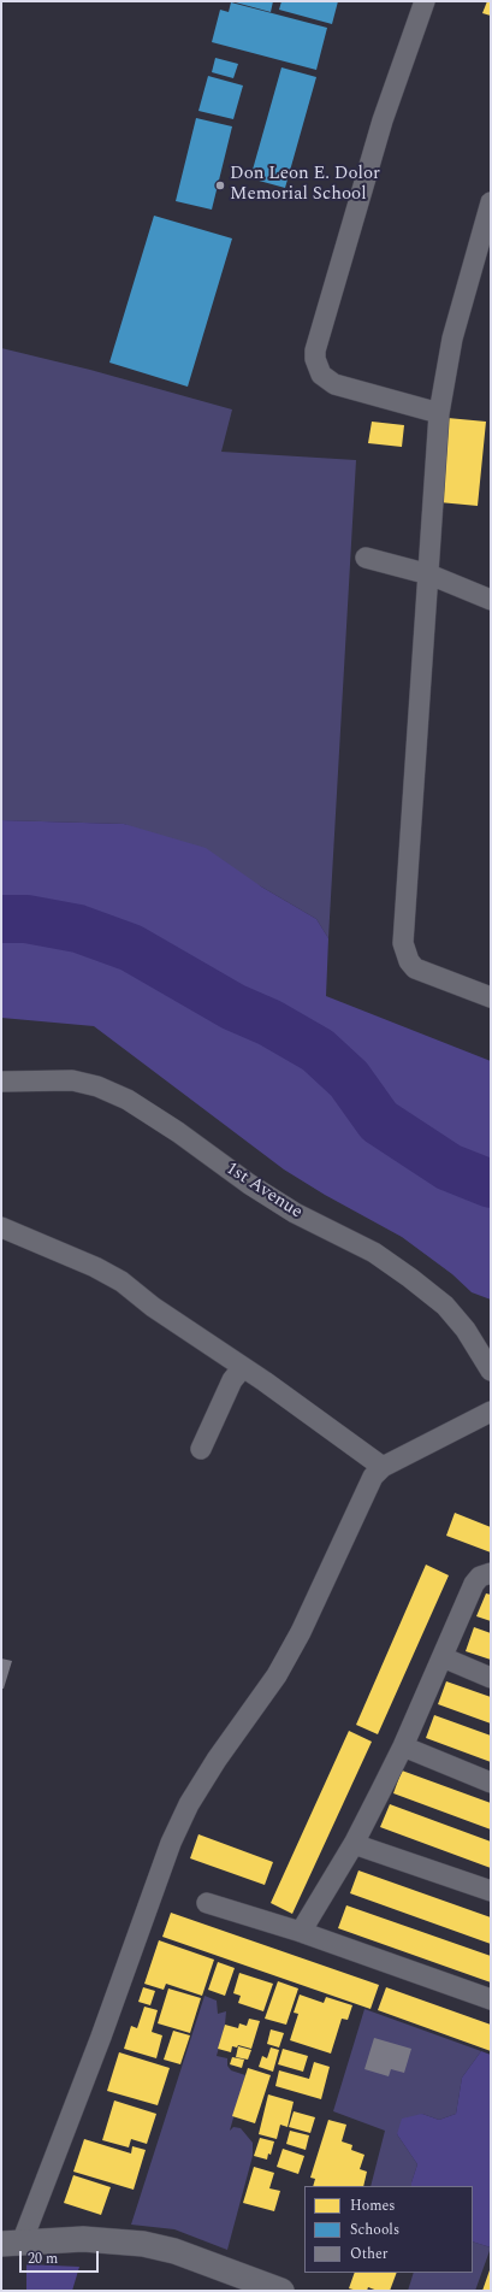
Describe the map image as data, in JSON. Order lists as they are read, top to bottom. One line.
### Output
{"streets":{"street":["1st Avenue"]},"places":["Don Leon E. Dolor Memorial School"],"legend":["Homes","Schools","Other"],"scale_bar":"20 m"}
